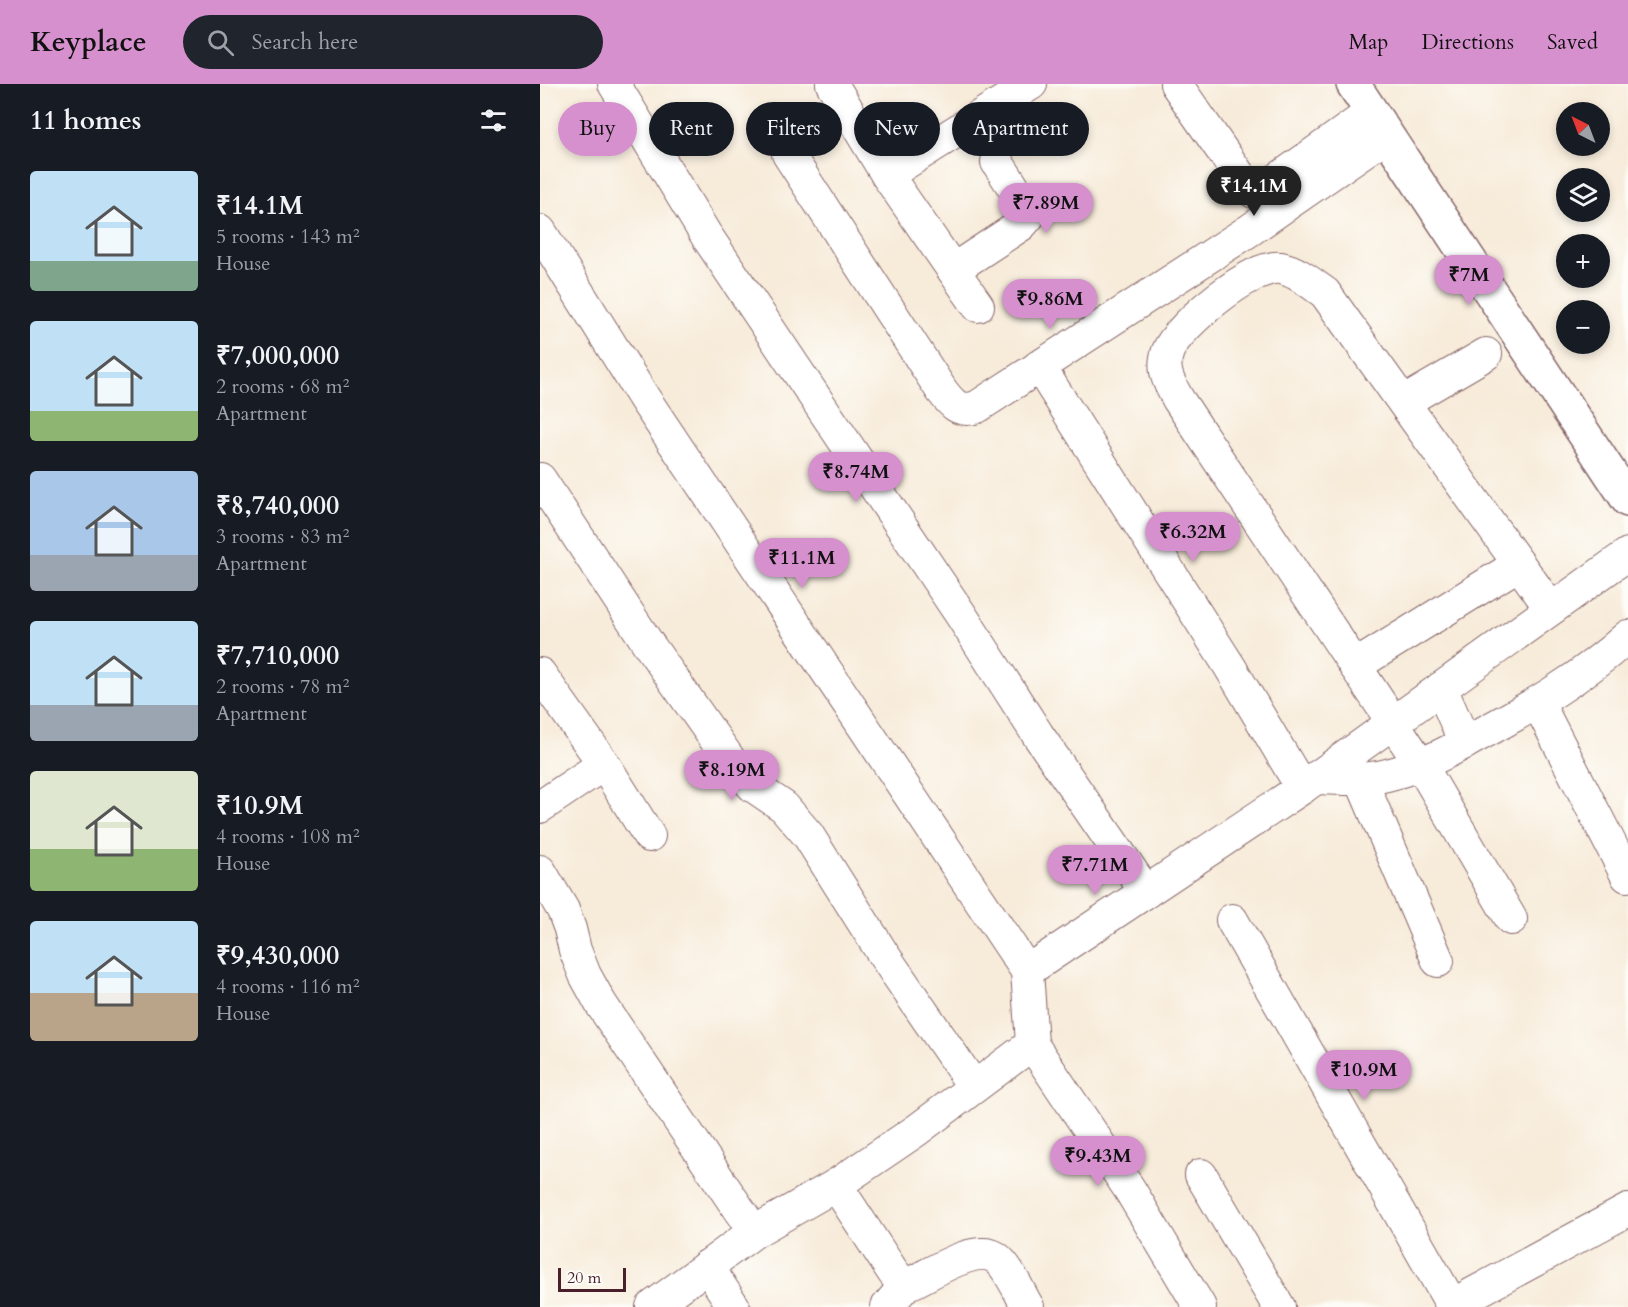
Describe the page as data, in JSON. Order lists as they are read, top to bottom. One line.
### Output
{"scale_bar":"20 m","north":"top left","page":{"header":"Keyplace","search":"Search here","nav":["Map","Directions","Saved"],"heading":"11 homes","map_buttons":["+","−"],"chip":["Buy","Rent","Filters","New","Apartment"],"list":[{"name":"₹14.1M","note":"5 rooms · 143 m² · House"},{"name":"₹7,000,000","note":"2 rooms · 68 m² · Apartment"},{"name":"₹8,740,000","note":"3 rooms · 83 m² · Apartment"},{"name":"₹7,710,000","note":"2 rooms · 78 m² · Apartment"},{"name":"₹10.9M","note":"4 rooms · 108 m² · House"},{"name":"₹9,430,000","note":"4 rooms · 116 m² · House"}],"price":["₹14.1M","₹7.89M","₹7M","₹9.86M","₹8.74M","₹6.32M","₹11.1M","₹8.19M","₹7.71M","₹10.9M","₹9.43M"],"scale":"20 m"}}
